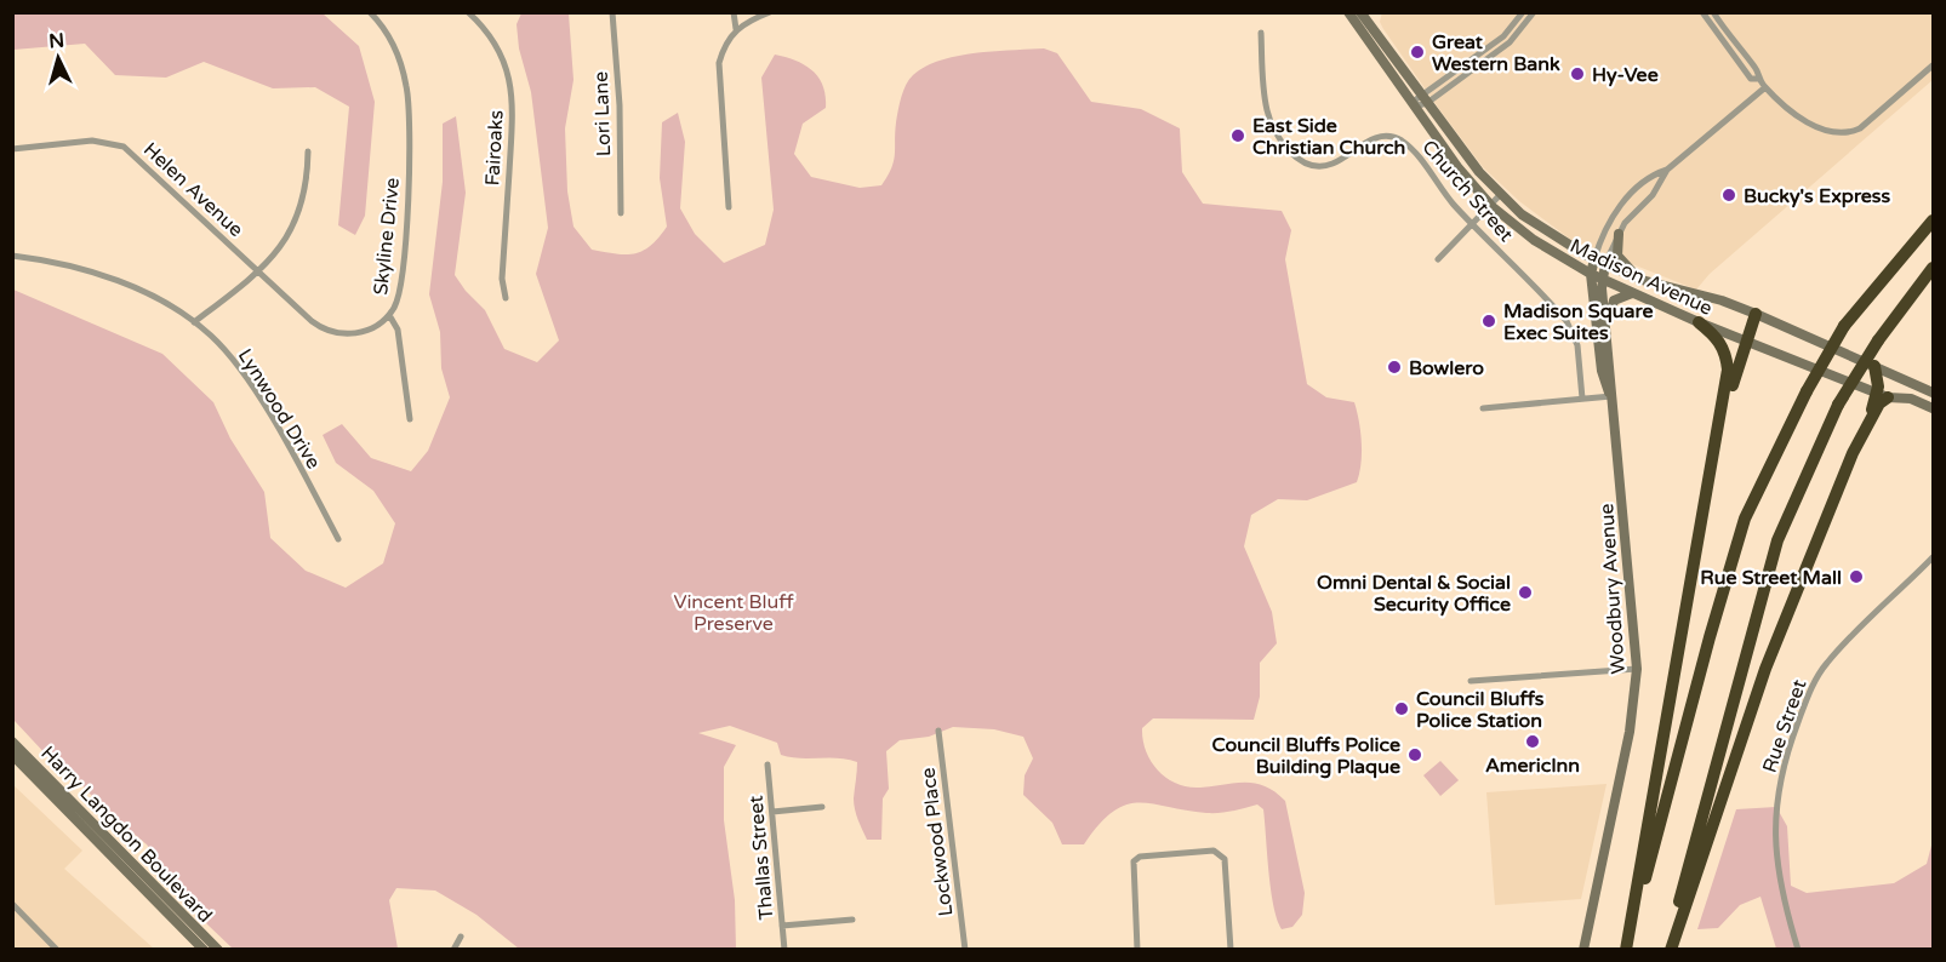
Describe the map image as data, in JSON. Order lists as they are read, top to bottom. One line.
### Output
{"streets":{"main road":["Madison Avenue","Woodbury Avenue","Harry Langdon Boulevard"],"street":["Lori Lane","Fairoaks","Helen Avenue","Church Street","Skyline Drive","Lynwood Drive","Rue Street","Lockwood Place","Thallas Street"]},"crossings":[["Helen Avenue","Skyline Drive"],["Madison Avenue","Woodbury Avenue"]],"parks":["Vincent Bluff Preserve"],"places":["Great Western Bank","Hy-Vee","East Side Christian Church","Bucky's Express","Madison Square Exec Suites","Bowlero","Rue Street Mall","Omni Dental & Social Security Office","Council Bluffs Police Station","AmericInn","Council Bluffs Police Building Plaque"],"north":"top"}
